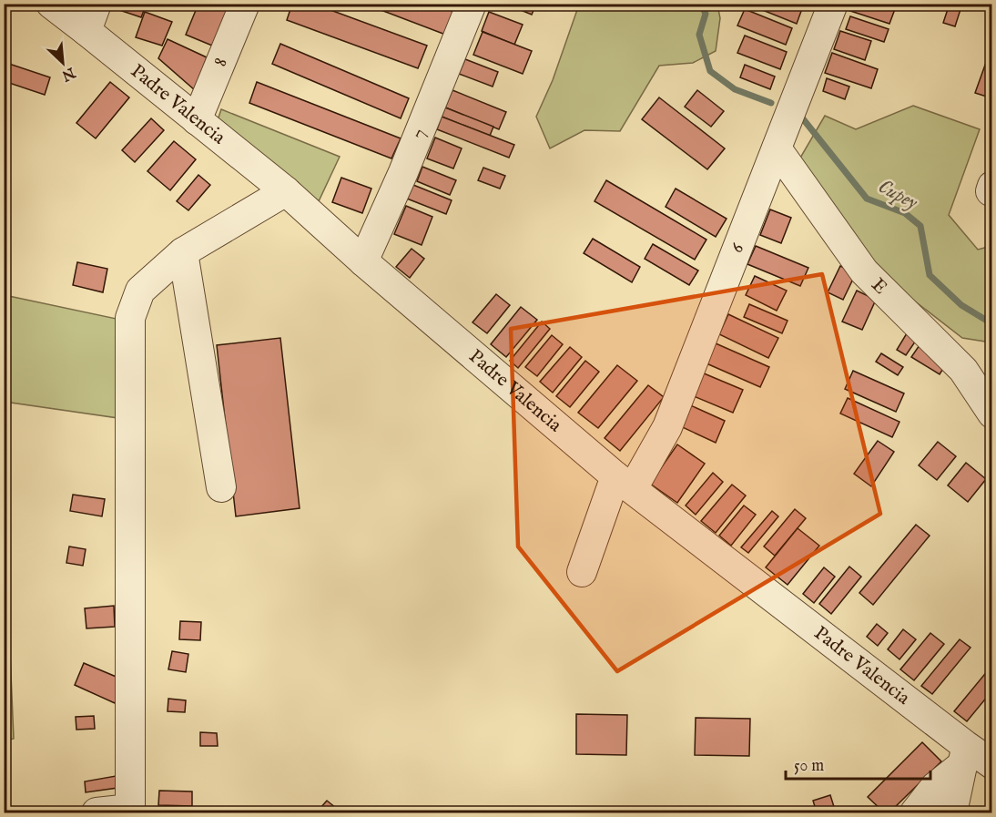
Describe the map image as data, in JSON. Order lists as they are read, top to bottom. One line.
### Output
{"streets":{"street":["8","Padre Valencia","7","6","E"]},"crossings":[["8","Padre Valencia"],["Padre Valencia","7"],["Padre Valencia","6"],["6","E"]],"water":["Cupey"],"scale_bar":"50 m","north":"bottom right"}
